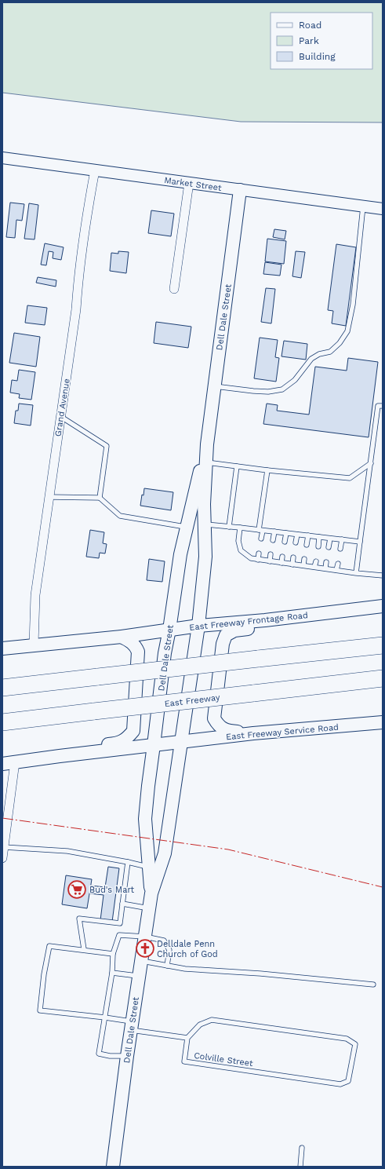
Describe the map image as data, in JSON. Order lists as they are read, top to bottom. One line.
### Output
{"streets":{"highway":["East Freeway"],"main road":["Dell Dale Street","East Freeway Frontage Road","East Freeway Service Road"],"street":["Market Street","Grand Avenue"],"lane":["Colville Street"]},"crossings":[["Market Street","Dell Dale Street"],["Market Street","Grand Avenue"],["Dell Dale Street","East Freeway Frontage Road"],["Dell Dale Street","East Freeway Service Road"],["Grand Avenue","East Freeway Frontage Road"]],"places":{"supermarket":["Bud's Mart"],"church":["Delldale Penn Church of God"]},"legend":["Road","Park","Building"]}
